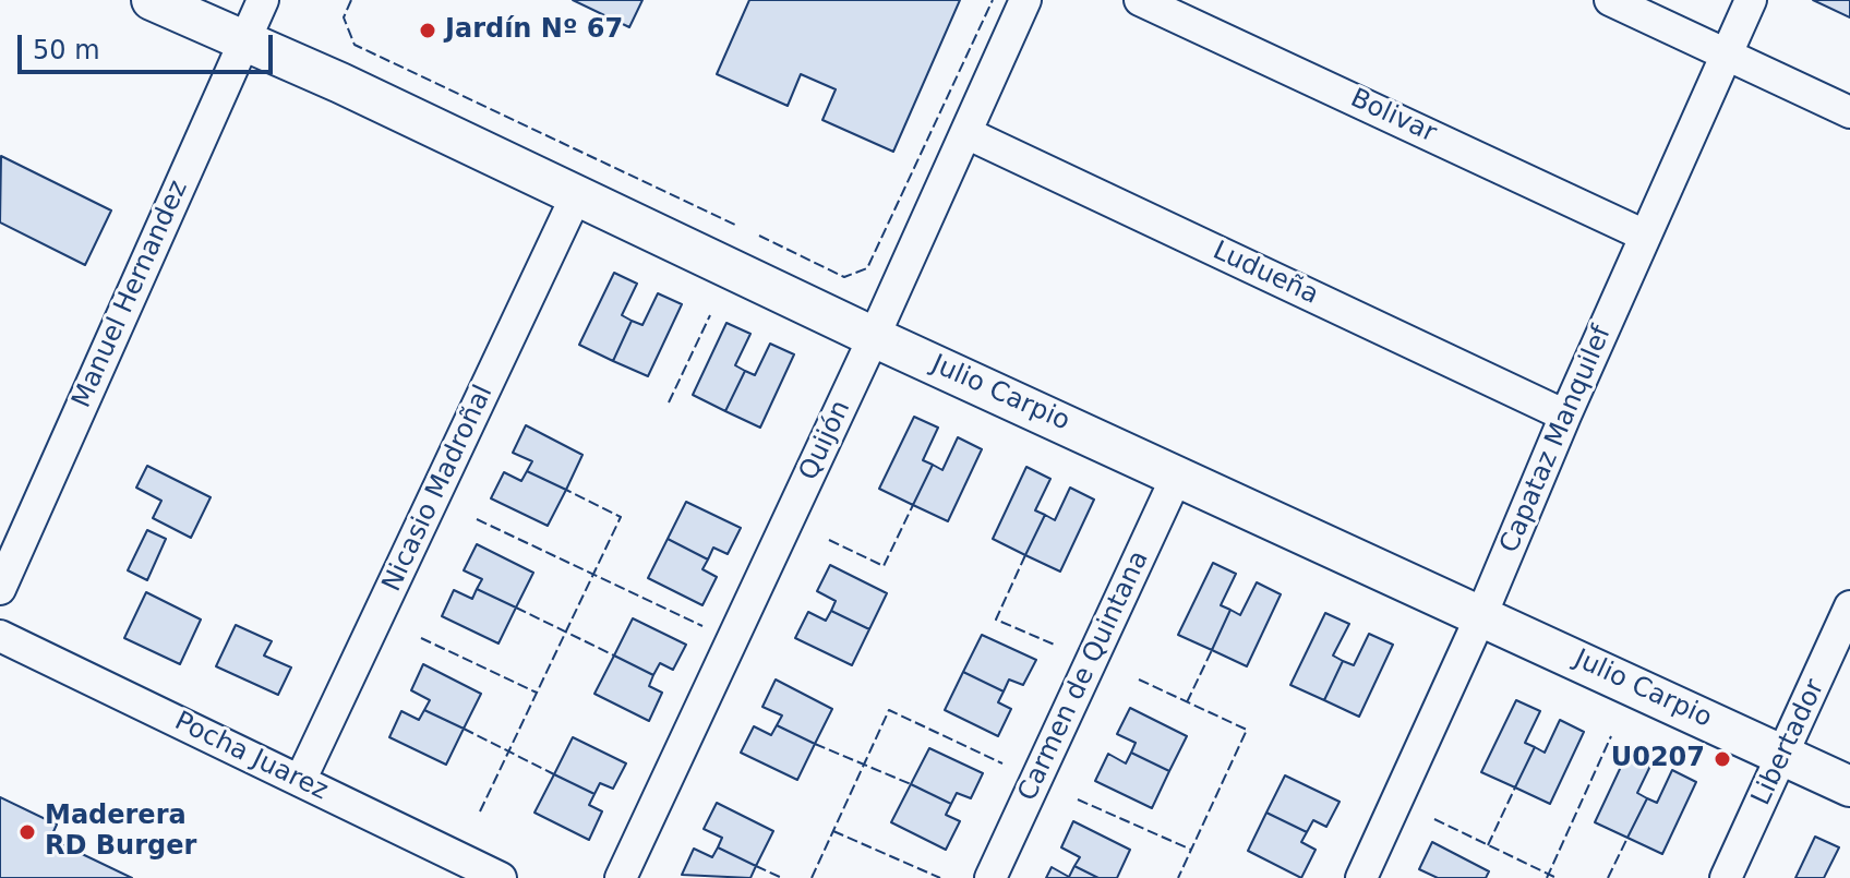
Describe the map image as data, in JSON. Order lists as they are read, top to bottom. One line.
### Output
{"streets":{"street":["Bolivar","Ludueña","Manuel Hernandez","Julio Carpio","Capataz Manquilef","Quijón","Nicasio Madroñal","Carmen de Quintana","Libertador","Pocha Juarez"]},"crossings":[["Bolivar","Capataz Manquilef"],["Ludueña","Capataz Manquilef"],["Ludueña","Quijón"],["Manuel Hernandez","Julio Carpio"],["Julio Carpio","Capataz Manquilef"],["Julio Carpio","Quijón"],["Julio Carpio","Nicasio Madroñal"],["Julio Carpio","Carmen de Quintana"],["Julio Carpio","Libertador"],["Nicasio Madroñal","Pocha Juarez"]],"places":["Jardín Nº 67","U0207","Maderera RD Burger"],"scale_bar":"50 m"}
